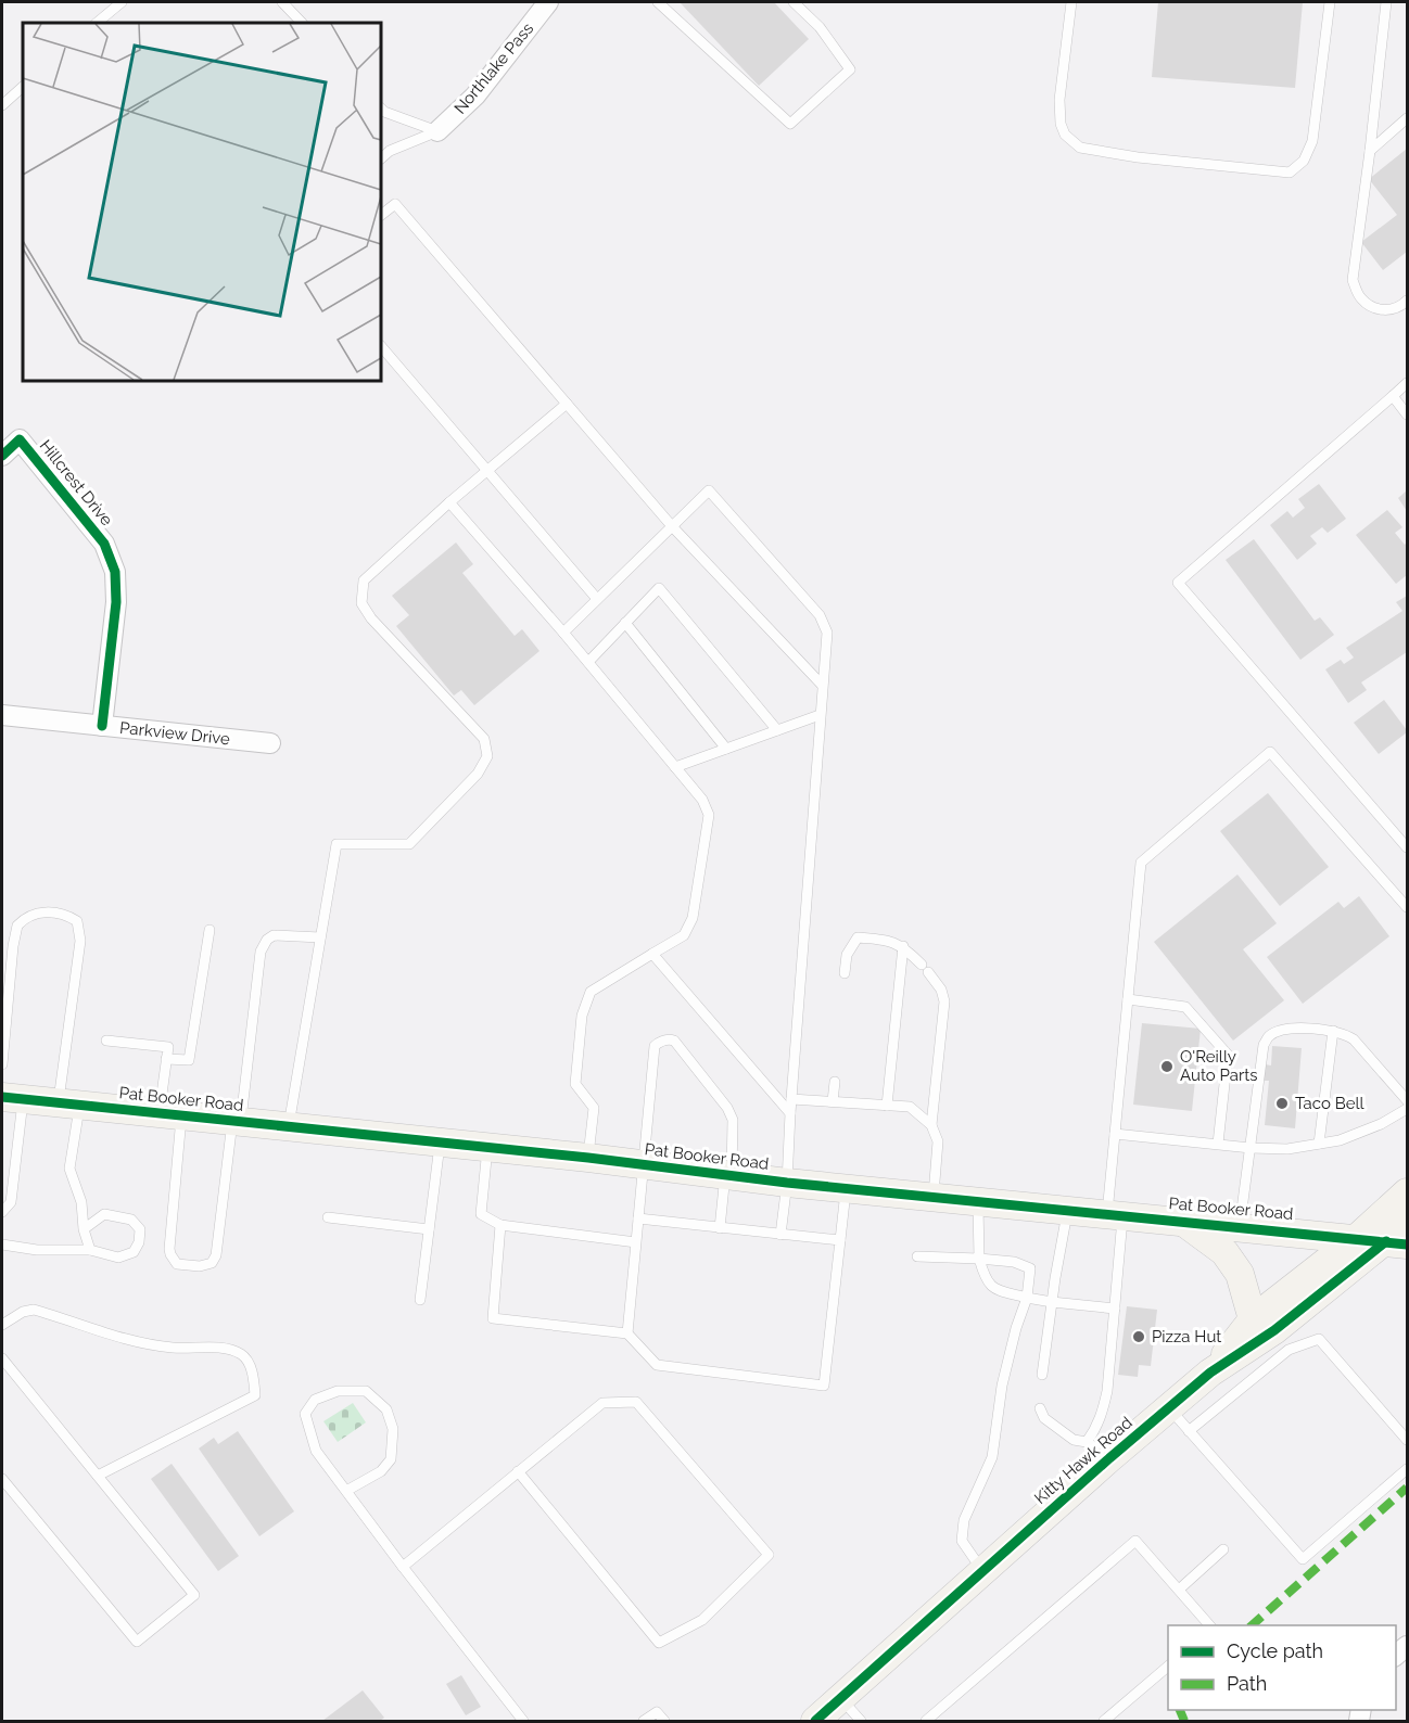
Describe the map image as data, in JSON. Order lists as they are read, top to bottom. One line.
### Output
{"streets":{"main road":["Pat Booker Road","Kitty Hawk Road"],"street":["Northlake Pass","Hillcrest Drive","Parkview Drive"]},"crossings":[["Hillcrest Drive","Parkview Drive"],["Pat Booker Road","Kitty Hawk Road"]],"places":["O'Reilly Auto Parts","Taco Bell","Pizza Hut"],"legend":["Cycle path","Path"]}
